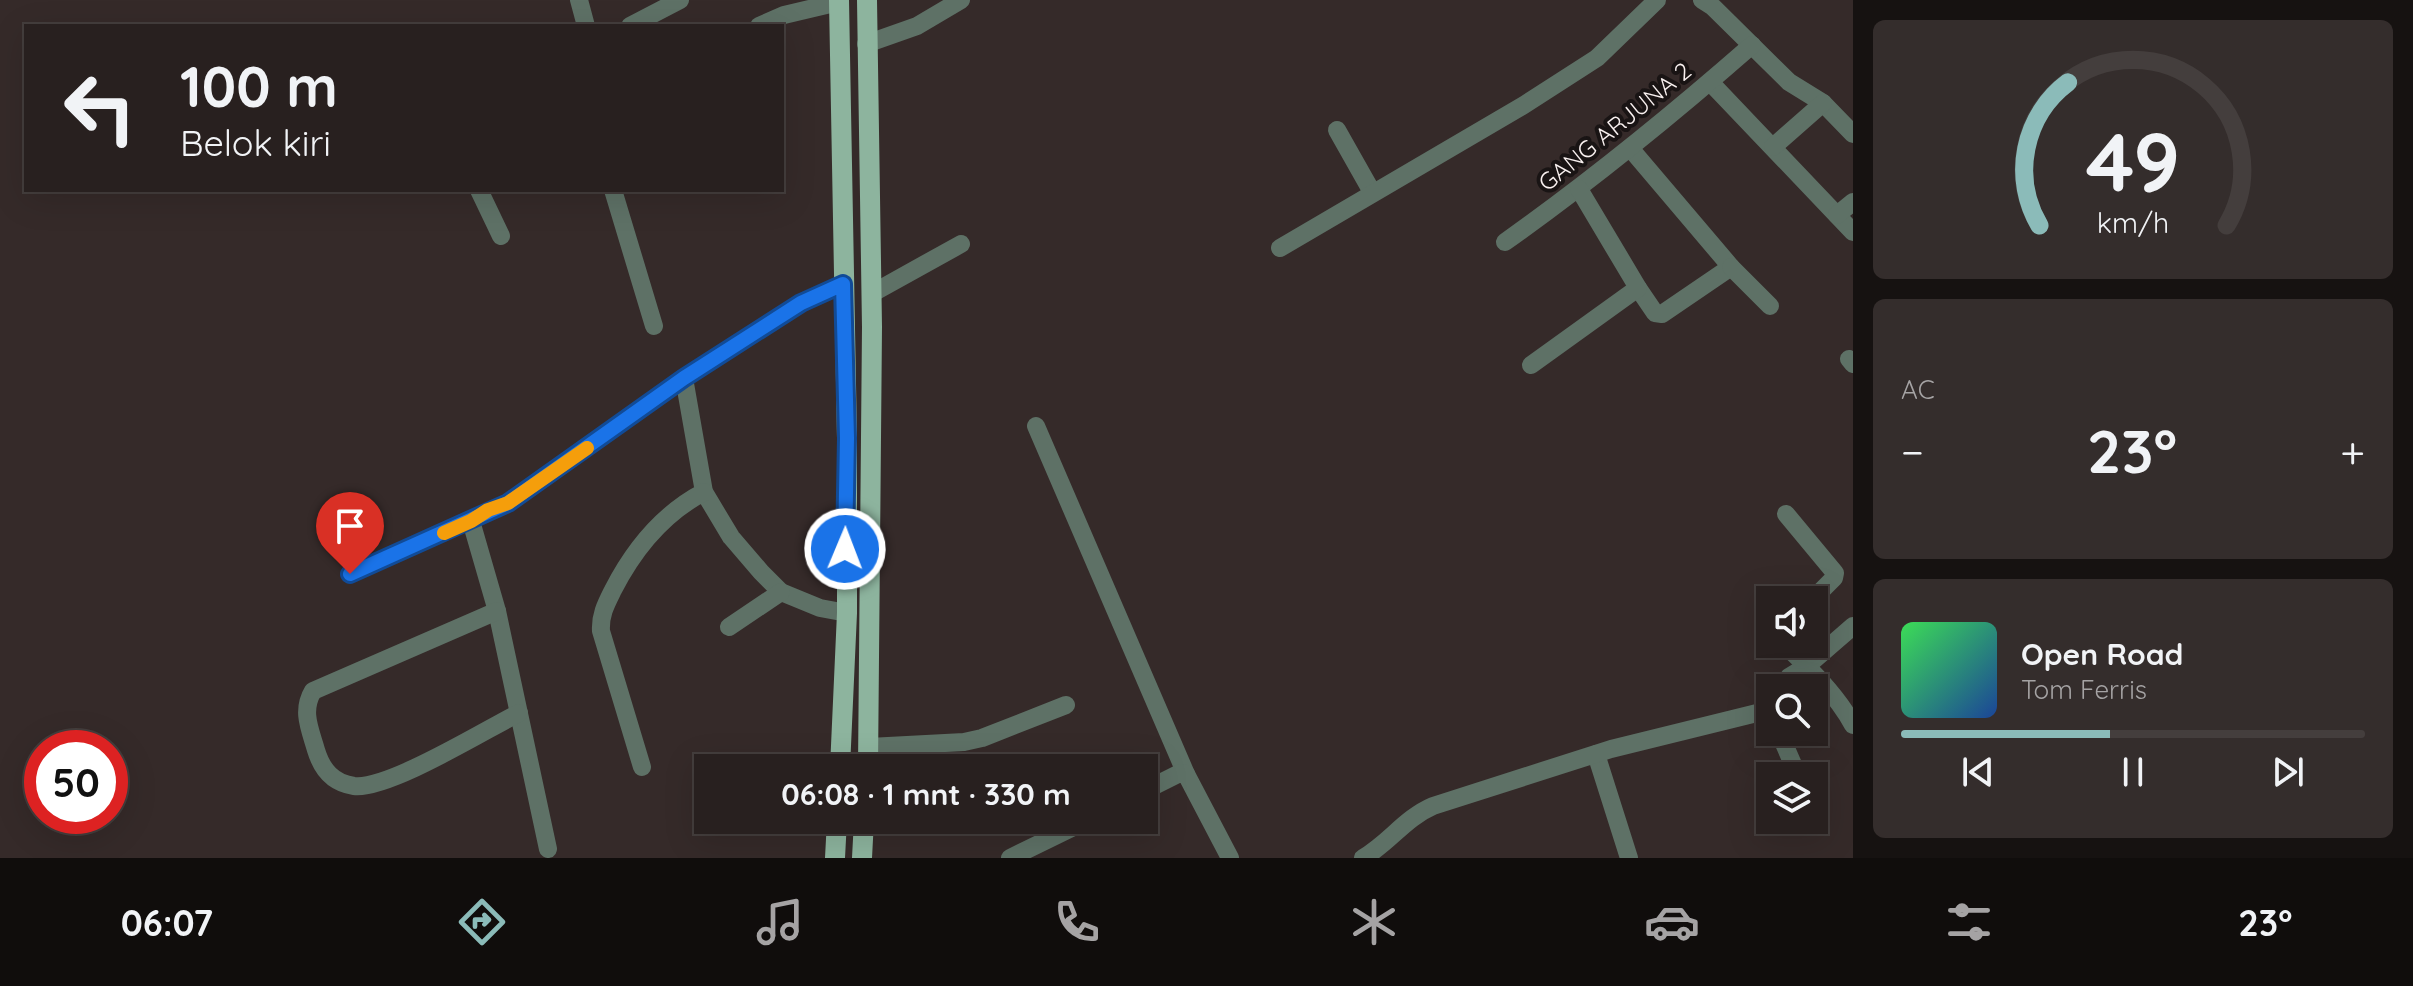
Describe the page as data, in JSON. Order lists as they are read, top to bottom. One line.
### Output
{"streets":{"street":["GANG ARJUNA 2"]},"page":{"turn":["100 m","Belok kiri"],"tile":"AC","heat":["−","23°","+"],"song":["Open Road","Tom Ferris"],"limit":"50","trip":"06:08 · 1 mnt · 330 m","tabs":["06:07","23°"],"gauge":["49","km/h"]}}
